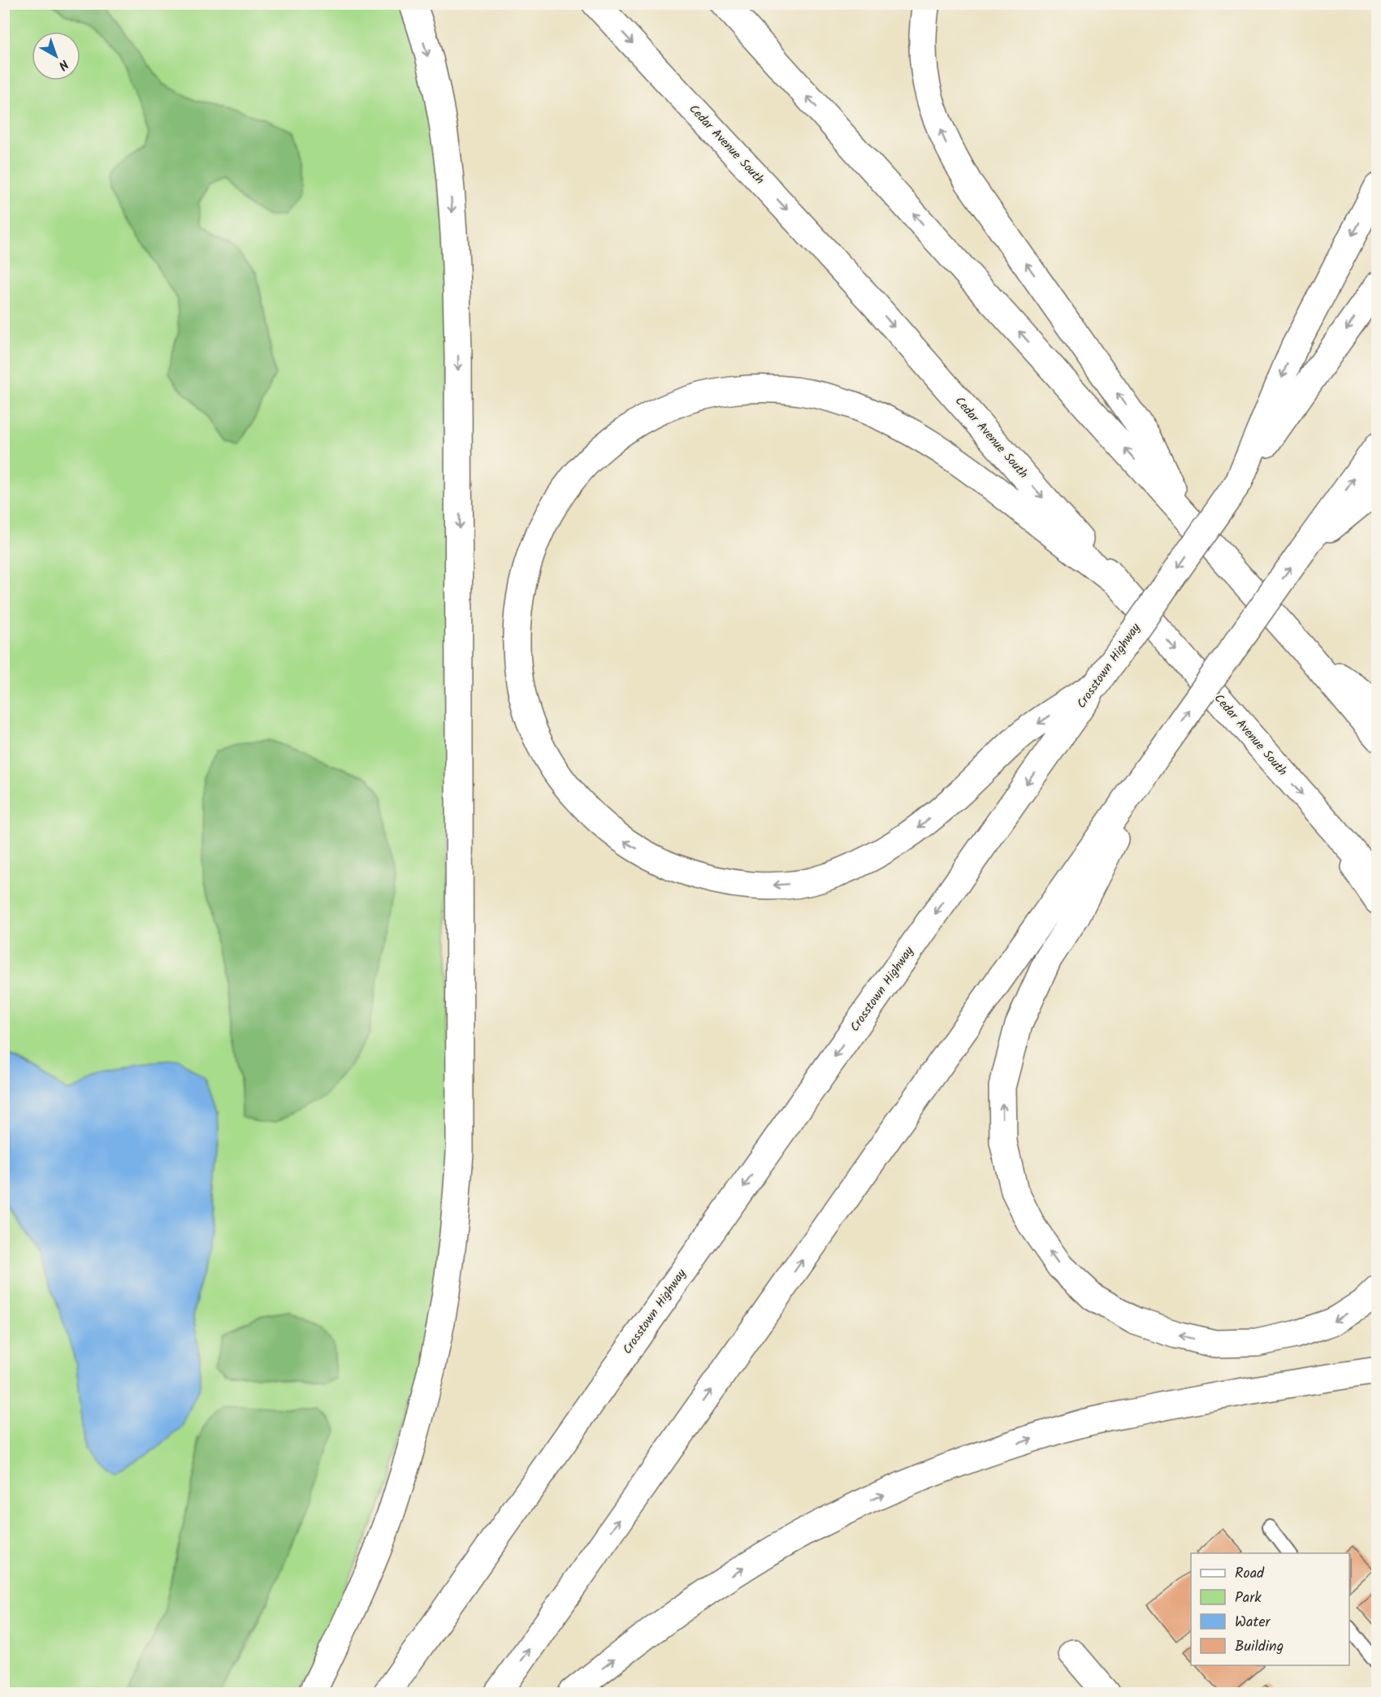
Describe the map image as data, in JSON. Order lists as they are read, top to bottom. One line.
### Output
{"streets":{"main road":["Cedar Avenue South","Crosstown Highway"]},"legend":["Road","Park","Water","Building"],"north":"bottom right"}
